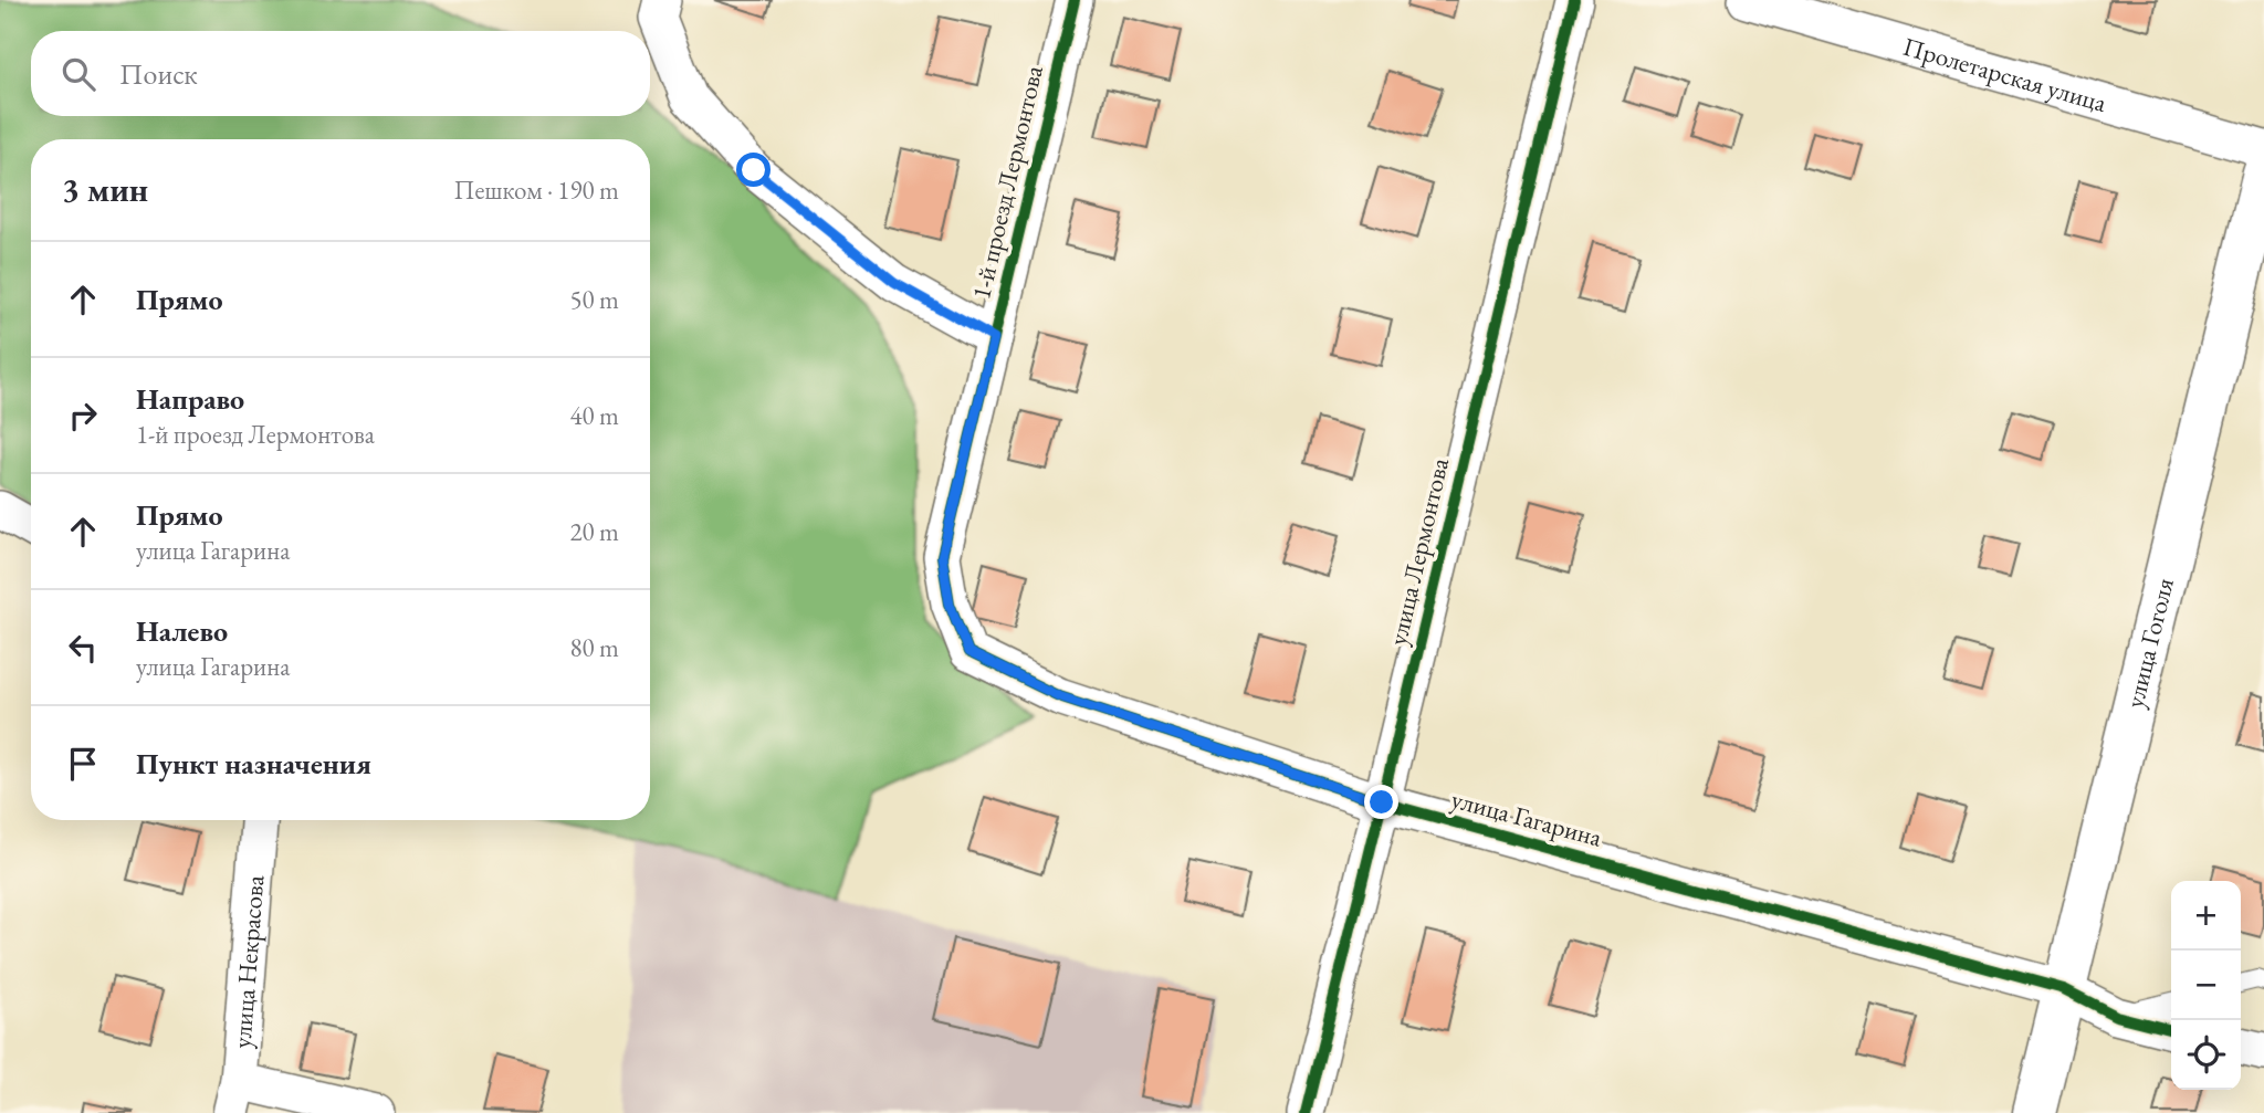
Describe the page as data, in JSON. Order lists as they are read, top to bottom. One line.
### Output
{"streets":{"street":["Пролетарская улица","1-й проезд Лермонтова","улица Лермонтова","улица Гоголя","улица Гагарина","улица Некрасова"]},"crossings":[["1-й проезд Лермонтова","улица Гагарина"],["улица Лермонтова","улица Гагарина"],["улица Гоголя","улица Гагарина"]],"page":{"search":"Поиск","heading":["3 мин","Пешком · 190 m"],"list":[["Прямо","50 m"],["Направо","1-й проезд Лермонтова","40 m"],["Прямо","улица Гагарина","20 m"],["Налево","улица Гагарина","80 m"],"Пункт назначения"],"map_buttons":["+","−"]}}
